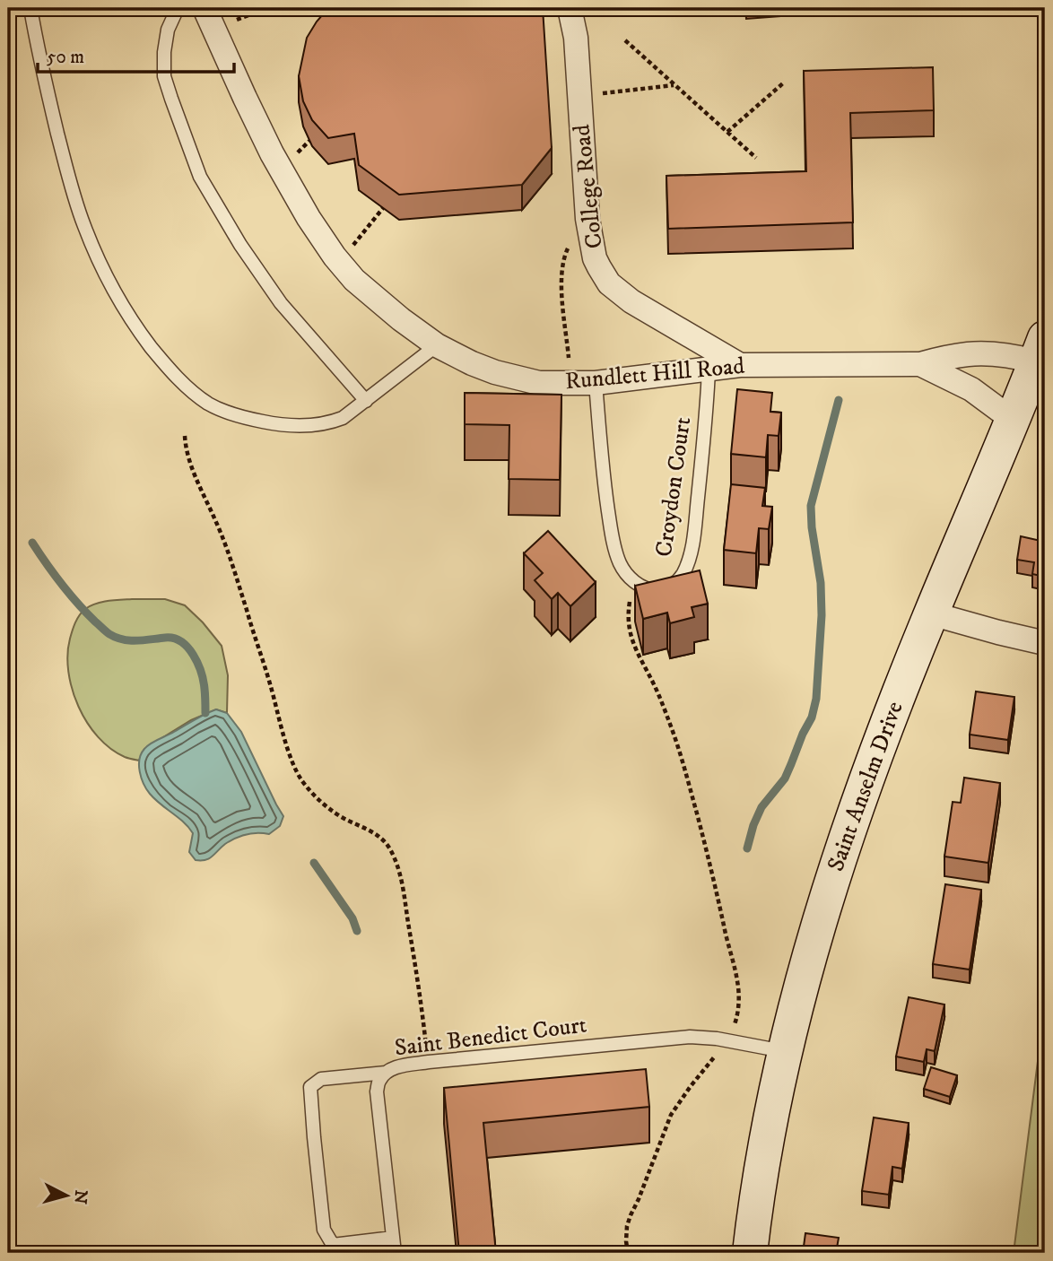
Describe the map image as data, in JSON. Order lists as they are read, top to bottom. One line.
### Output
{"streets":{"street":["College Road","Rundlett Hill Road","Saint Anselm Drive"],"lane":["Croydon Court","Saint Benedict Court"]},"crossings":[["College Road","Rundlett Hill Road"],["Rundlett Hill Road","Croydon Court"],["Rundlett Hill Road","Saint Anselm Drive"],["Saint Anselm Drive","Saint Benedict Court"]],"scale_bar":"50 m","north":"right"}
